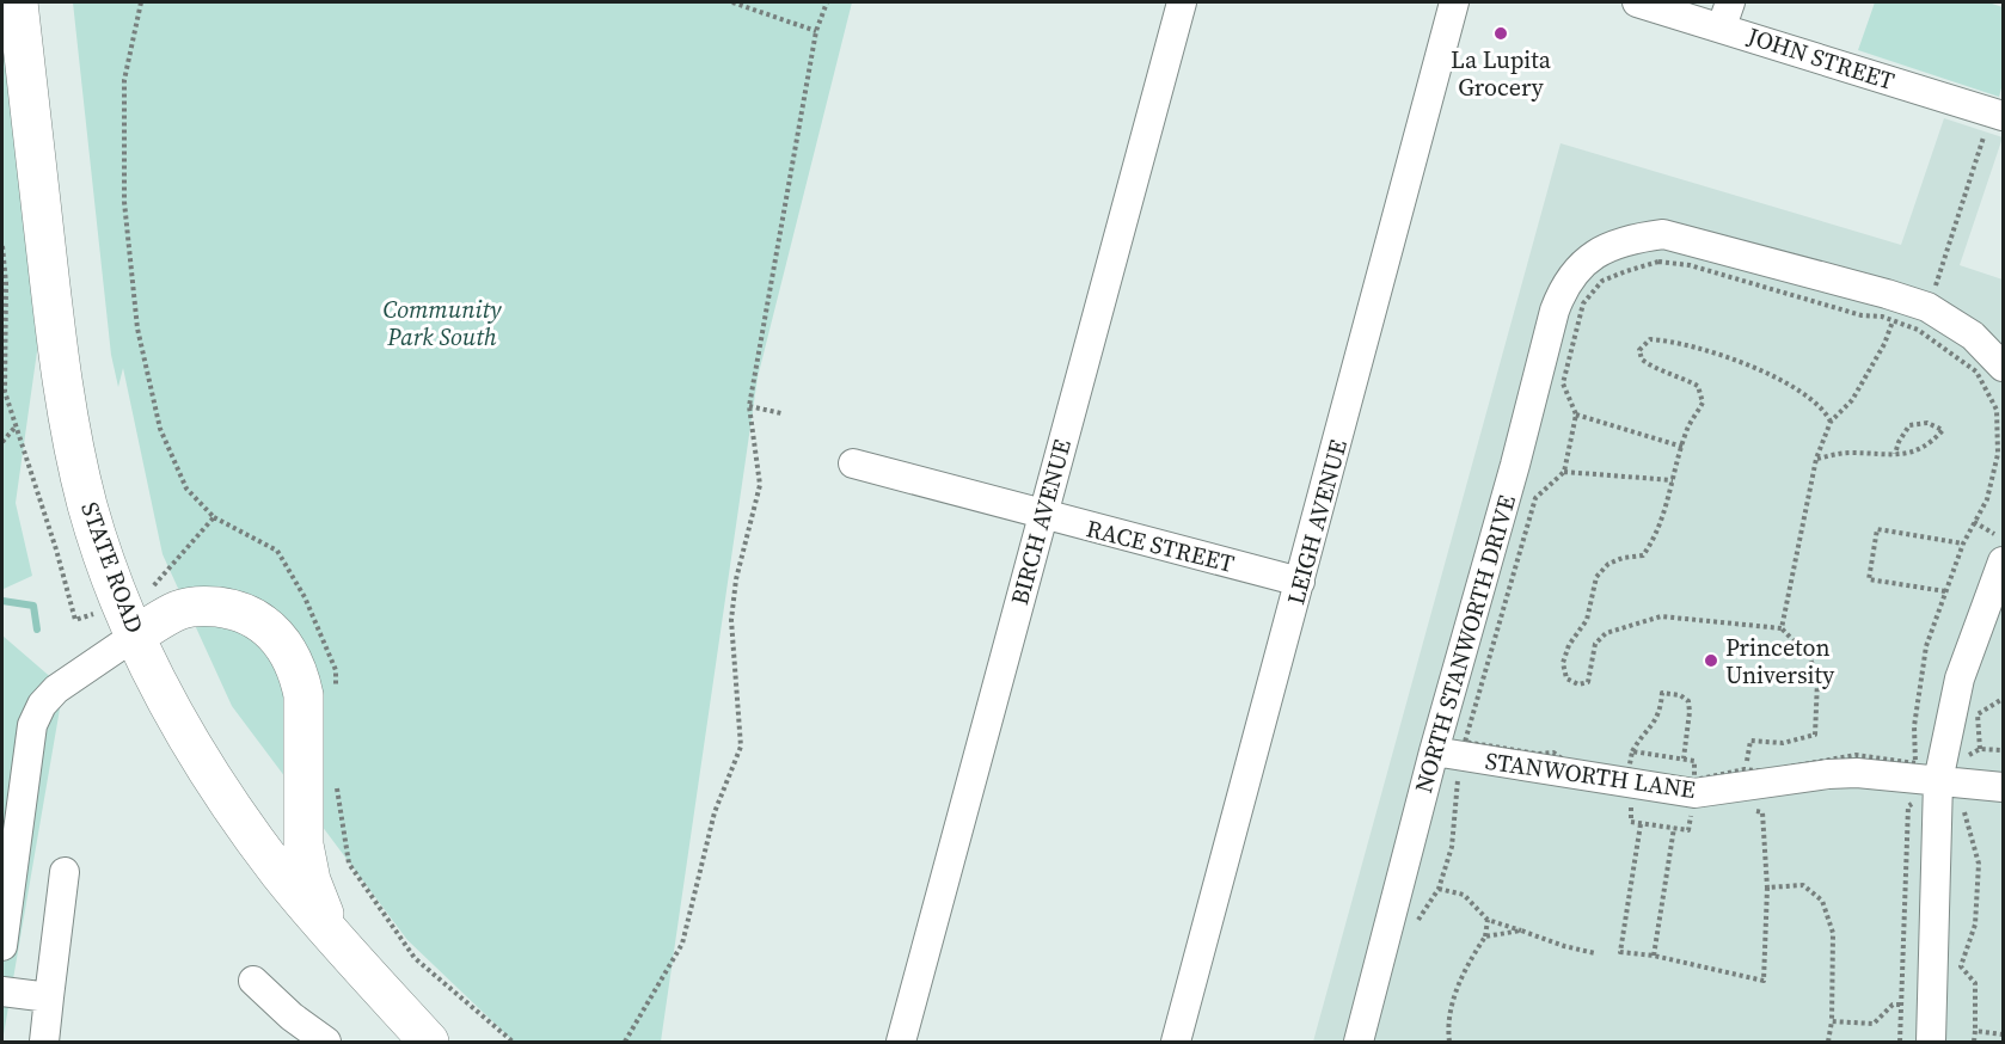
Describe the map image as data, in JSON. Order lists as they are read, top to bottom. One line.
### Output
{"streets":{"highway":["STATE ROAD"],"street":["JOHN STREET","BIRCH AVENUE","LEIGH AVENUE","RACE STREET","NORTH STANWORTH DRIVE","STANWORTH LANE"]},"crossings":[["BIRCH AVENUE","RACE STREET"],["LEIGH AVENUE","RACE STREET"],["NORTH STANWORTH DRIVE","STANWORTH LANE"]],"parks":["Community Park South"],"places":["La Lupita Grocery","Princeton University"]}
